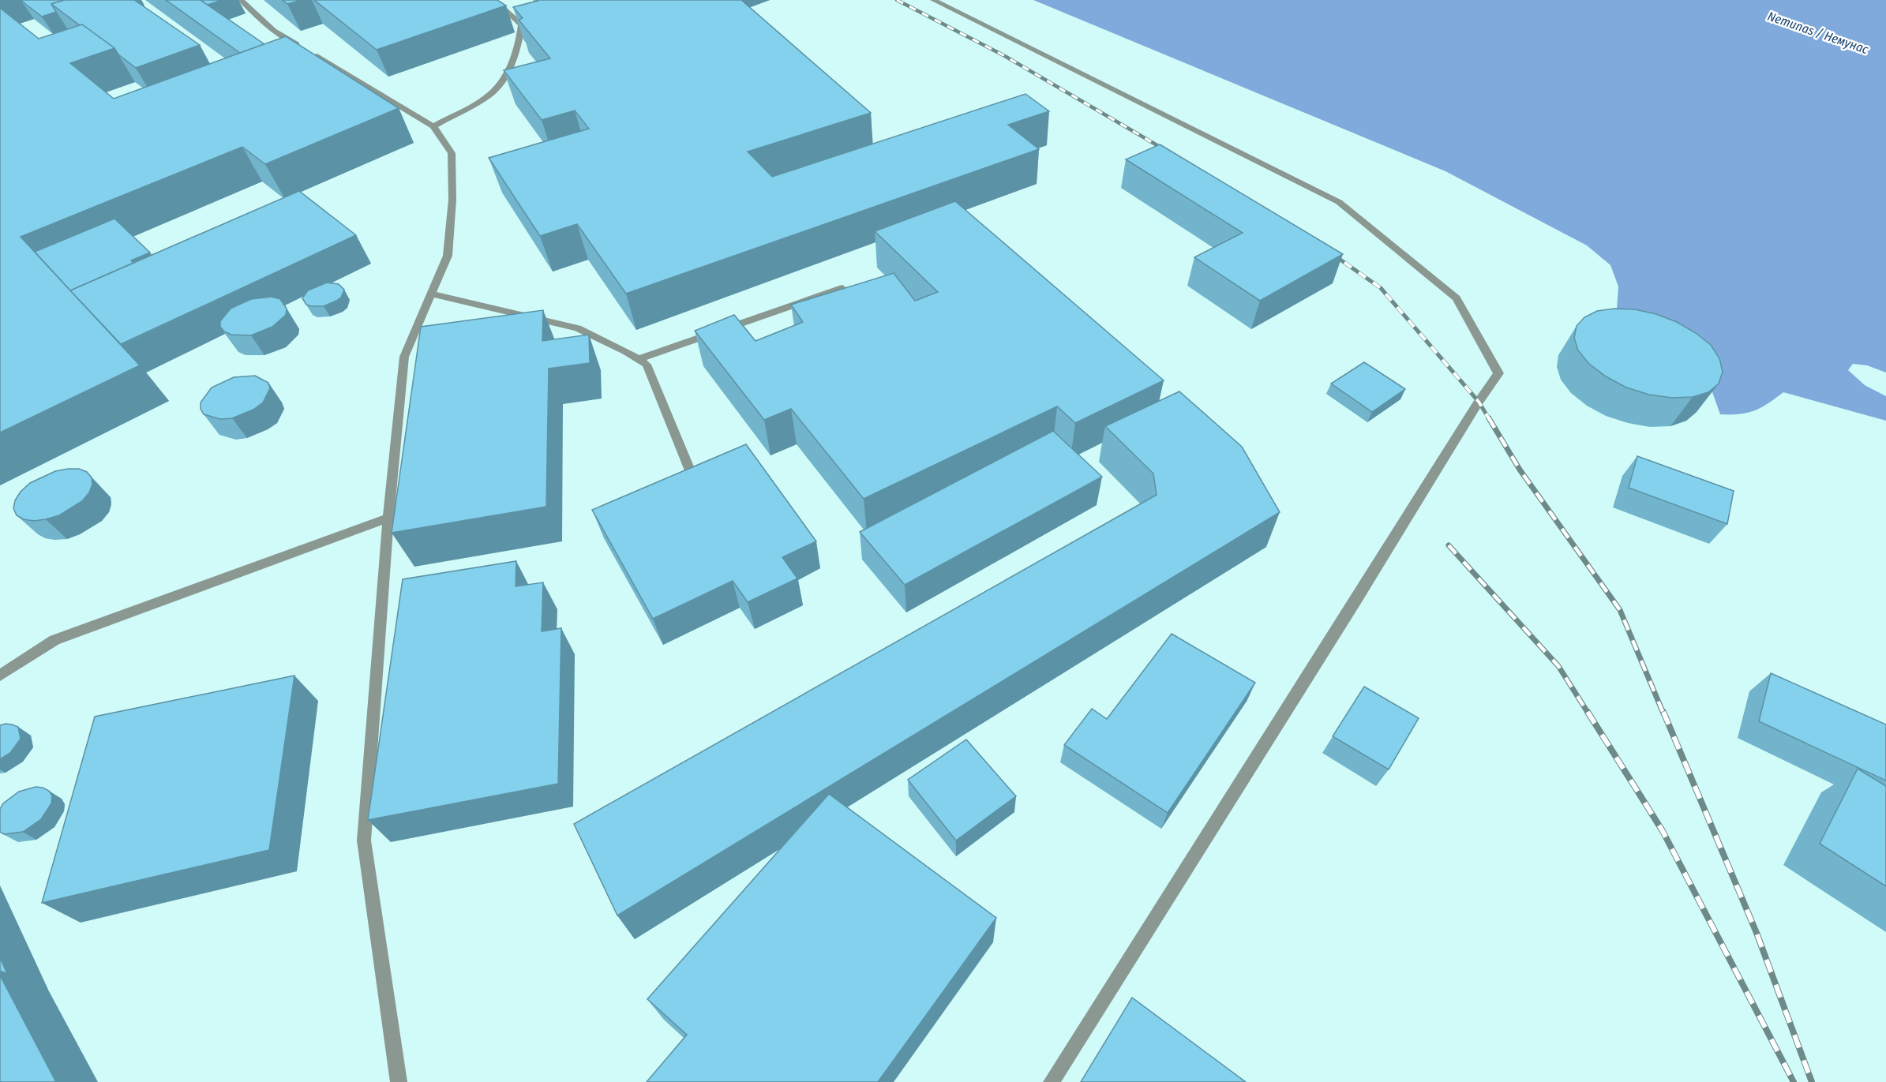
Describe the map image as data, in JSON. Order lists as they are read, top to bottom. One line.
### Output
{"water":["Nemunas / Немунас"]}
